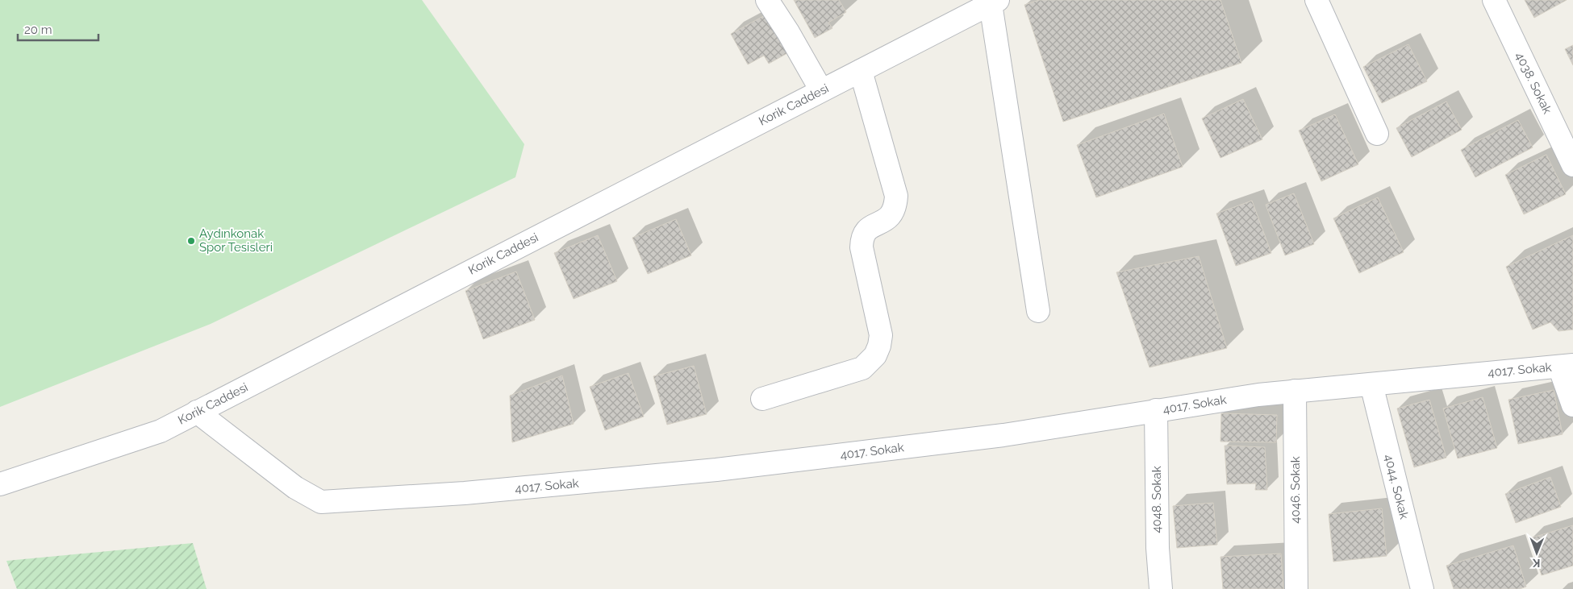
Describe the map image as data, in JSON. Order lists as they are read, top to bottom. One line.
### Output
{"streets":{"street":["4038. Sokak","Korik Caddesi","4017. Sokak","4044. Sokak","4046. Sokak","4048. Sokak"]},"crossings":[["Korik Caddesi","4017. Sokak"],["4017. Sokak","4044. Sokak"],["4017. Sokak","4046. Sokak"],["4017. Sokak","4048. Sokak"]],"places":["Aydınkonak Spor Tesisleri"],"scale_bar":"20 m","north":"bottom"}
